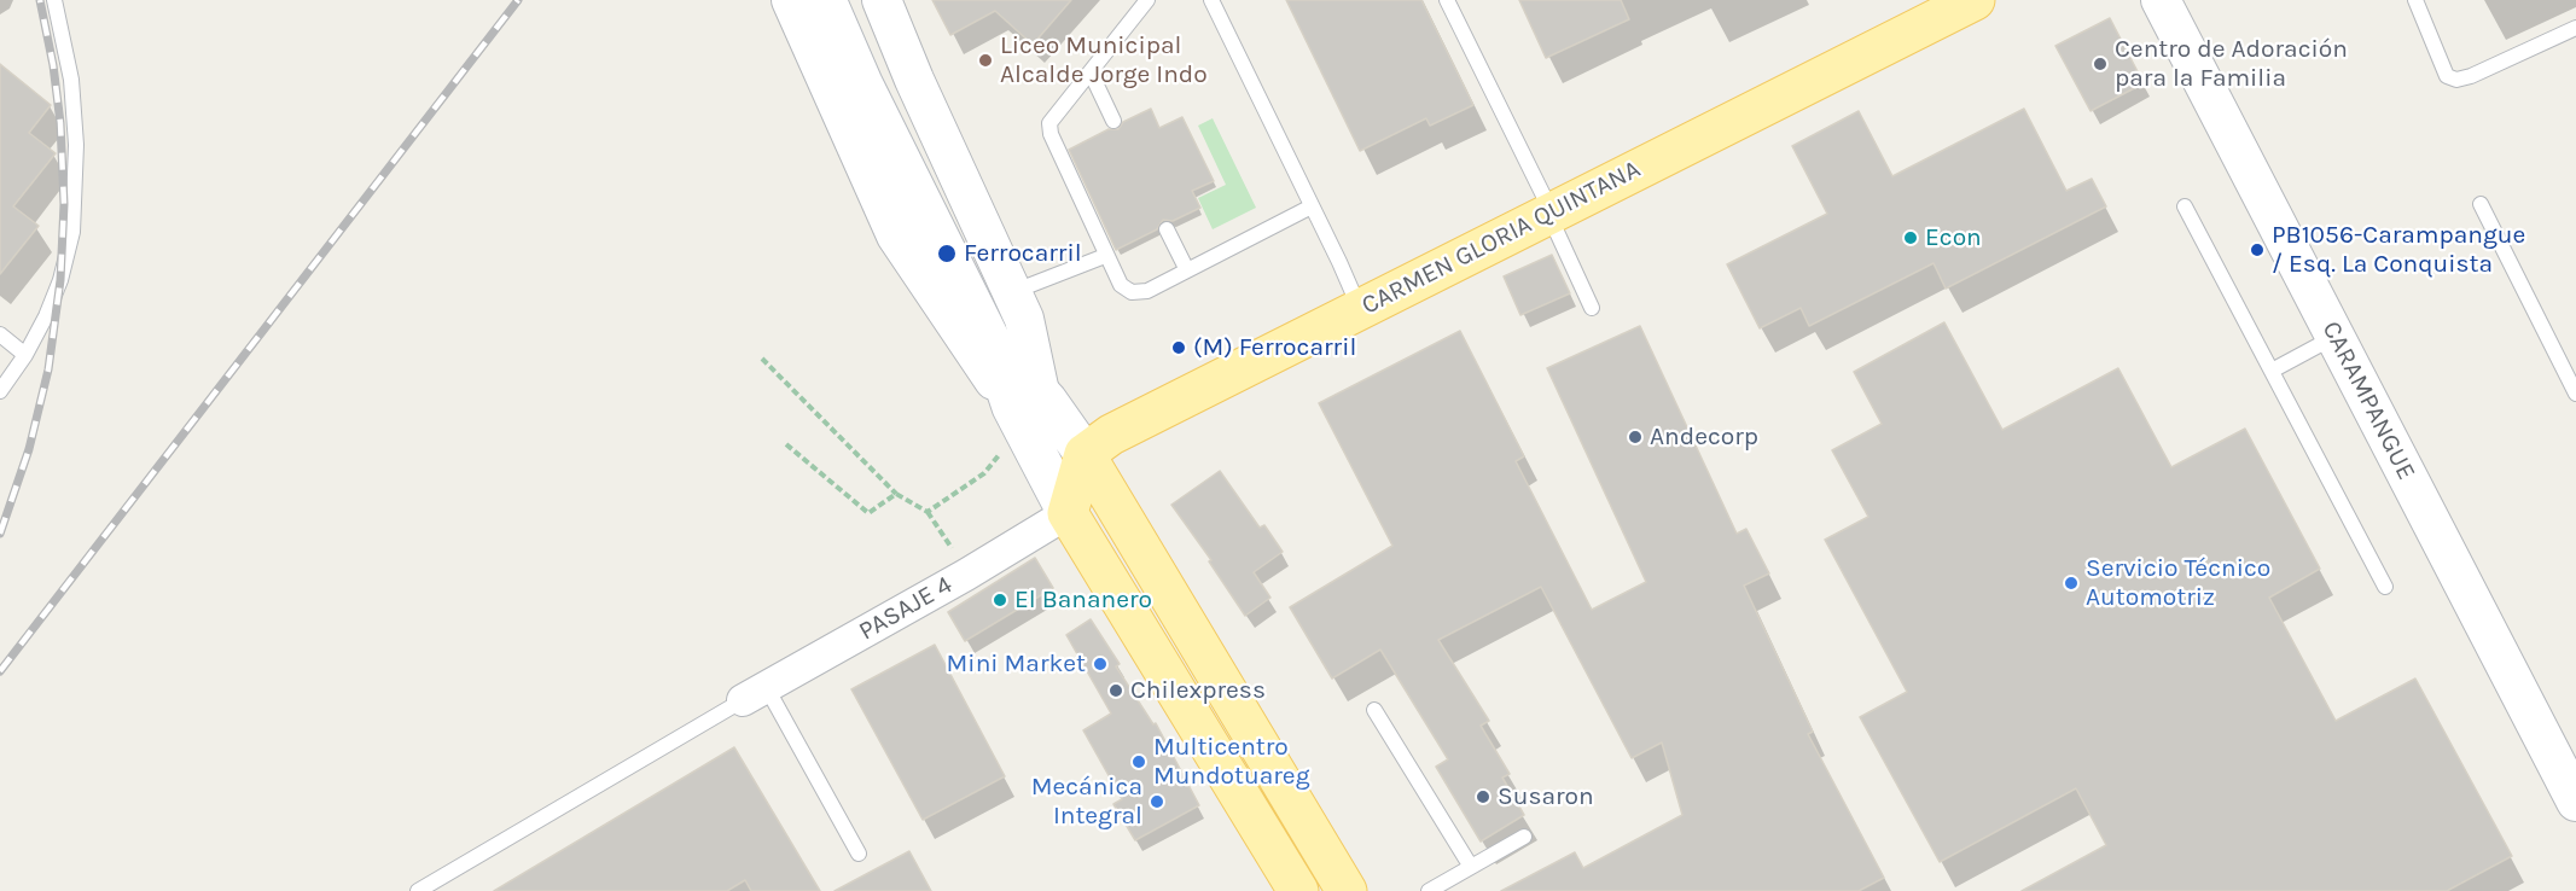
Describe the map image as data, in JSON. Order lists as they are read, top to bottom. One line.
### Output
{"streets":{"main road":["CARMEN GLORIA QUINTANA"],"street":["CARAMPANGUE","PASAJE 4"]},"places":["Liceo Municipal Alcalde Jorge Indo","Centro de Adoración para la Familia","Econ","PB1056-Carampangue / Esq. La Conquista","Ferrocarril","(M) Ferrocarril","Andecorp","Servicio Técnico Automotriz","El Bananero","Mini Market","Chilexpress","Multicentro Mundotuareg","Susaron","Mecánica Integral"]}
